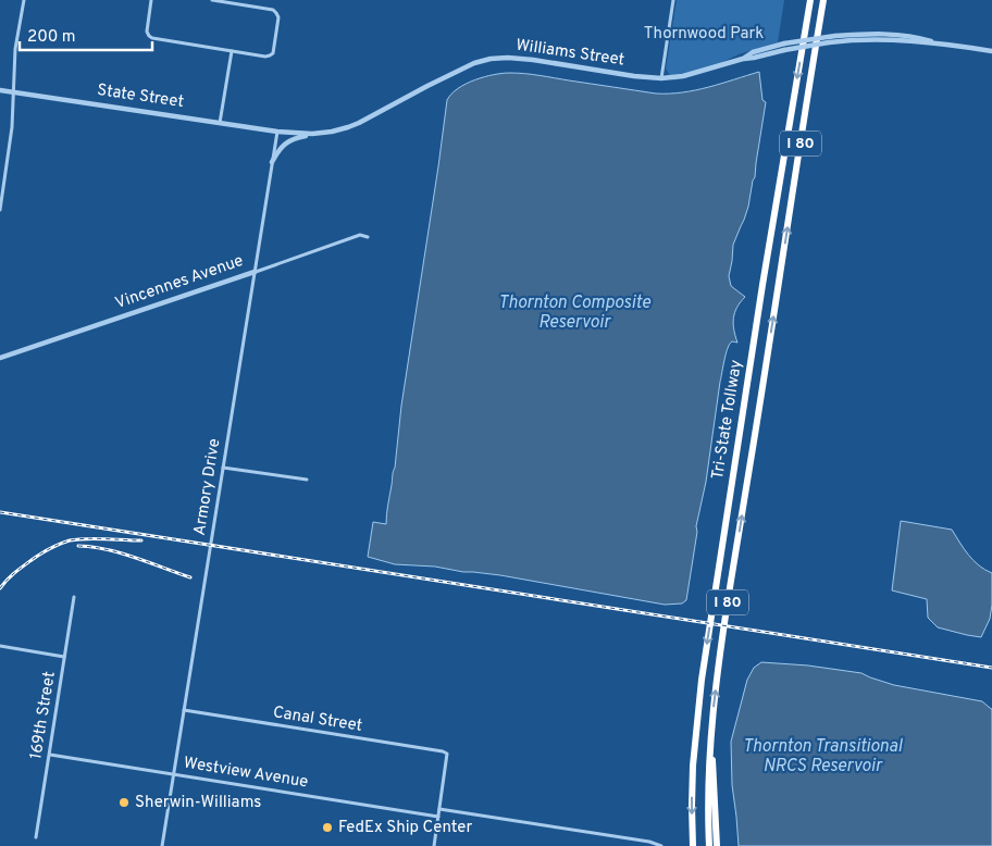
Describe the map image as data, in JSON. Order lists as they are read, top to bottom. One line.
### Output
{"streets":{"highway":["I 80","Tri-State Tollway"],"street":["Williams Street","State Street","Vincennes Avenue","Armory Drive","169th Street","Canal Street","Westview Avenue"]},"crossings":[["Williams Street","State Street"],["Williams Street","Armory Drive"],["State Street","Armory Drive"],["Vincennes Avenue","Armory Drive"],["Armory Drive","Canal Street"],["Armory Drive","Westview Avenue"],["169th Street","Westview Avenue"]],"water":["Thornton Composite Reservoir","Thornton Transitional NRCS Reservoir"],"parks":["Thornwood Park"],"places":["Sherwin-Williams","FedEx Ship Center"],"scale_bar":"200 m"}
